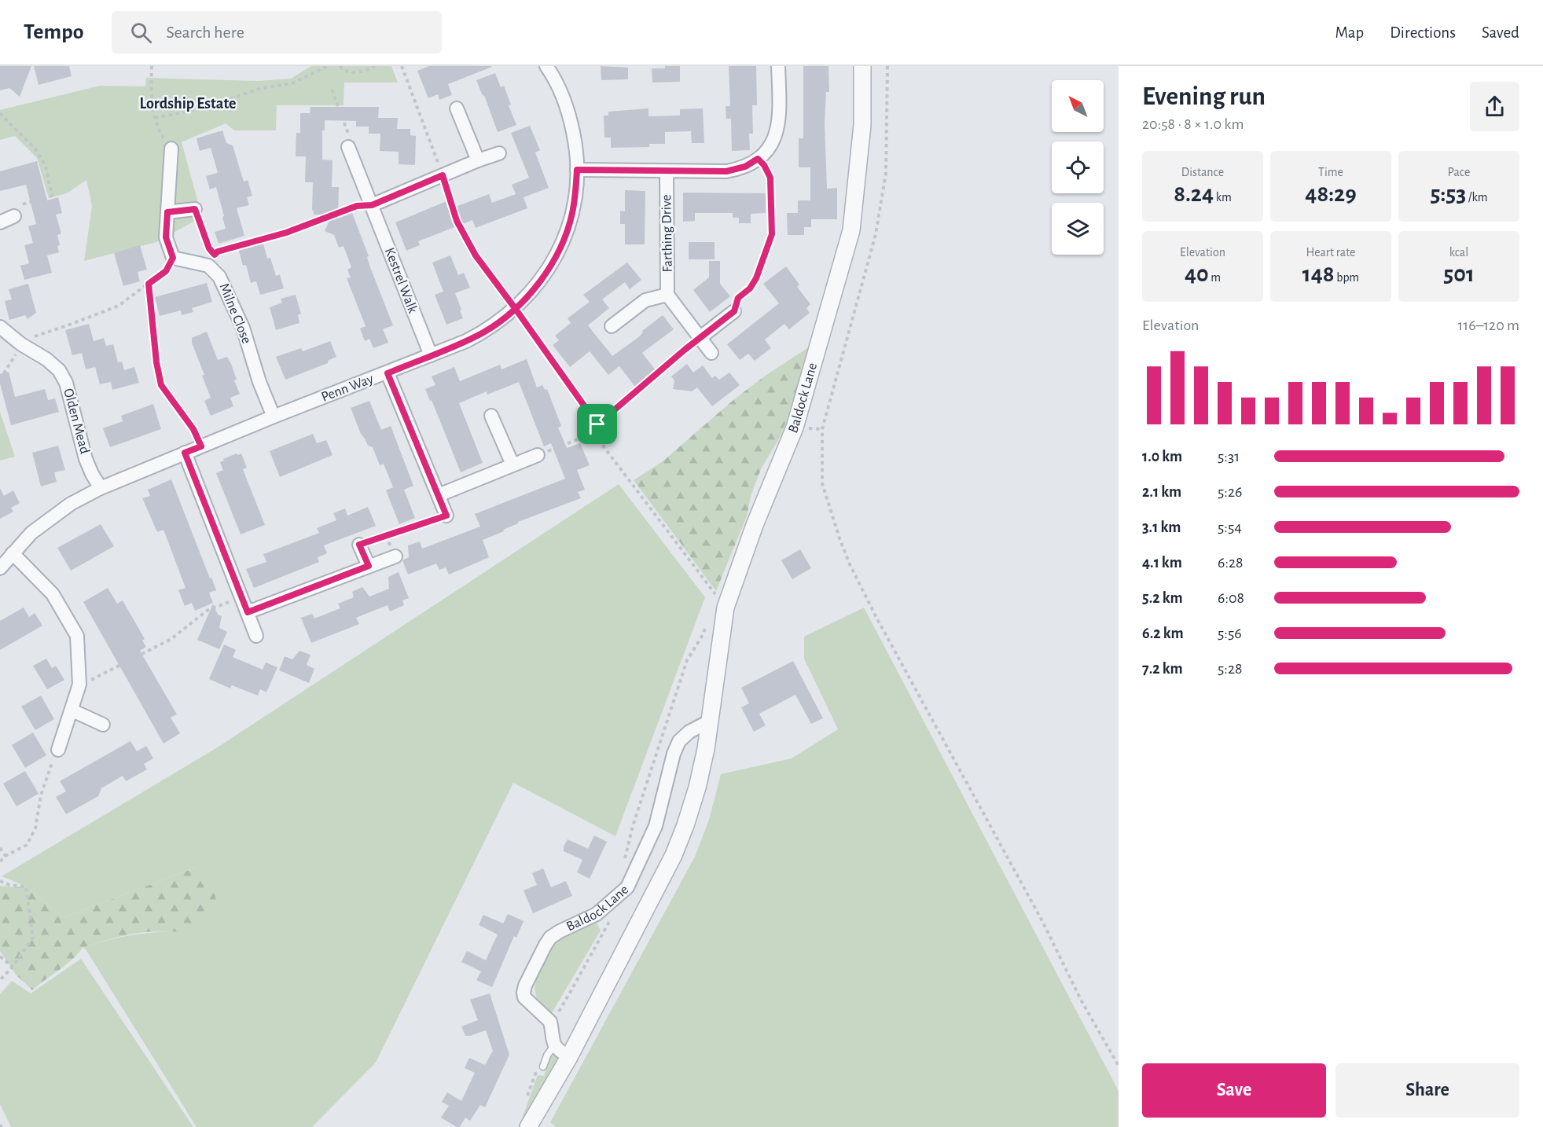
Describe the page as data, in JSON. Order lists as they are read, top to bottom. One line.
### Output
{"streets":{"street":["Farthing Drive","Kestrel Walk","Milne Close","Penn Way","Baldock Lane","Olden Mead"]},"crossings":[["Kestrel Walk","Penn Way"],["Milne Close","Penn Way"],["Penn Way","Olden Mead"]],"districts":["Lordship Estate"],"north":"top left","page":{"header":"Tempo","search":"Search here","nav":["Map","Directions","Saved"],"heading":["Evening run","20:58 · 8 × 1.0 km"],"stats":[["Distance","8.24 km"],["Time","48:29"],["Pace","5:53 /km"],["Elevation","40 m"],["Heart rate","148 bpm"],["kcal","501"]],"chart":["Elevation","116–120 m"],"list":[{"name":"1.0 km","note":"5:31"},{"name":"2.1 km","note":"5:26"},{"name":"3.1 km","note":"5:54"},{"name":"4.1 km","note":"6:28"},{"name":"5.2 km","note":"6:08"},{"name":"6.2 km","note":"5:56"},{"name":"7.2 km","note":"5:28"}],"buttons":["Save","Share"]}}
